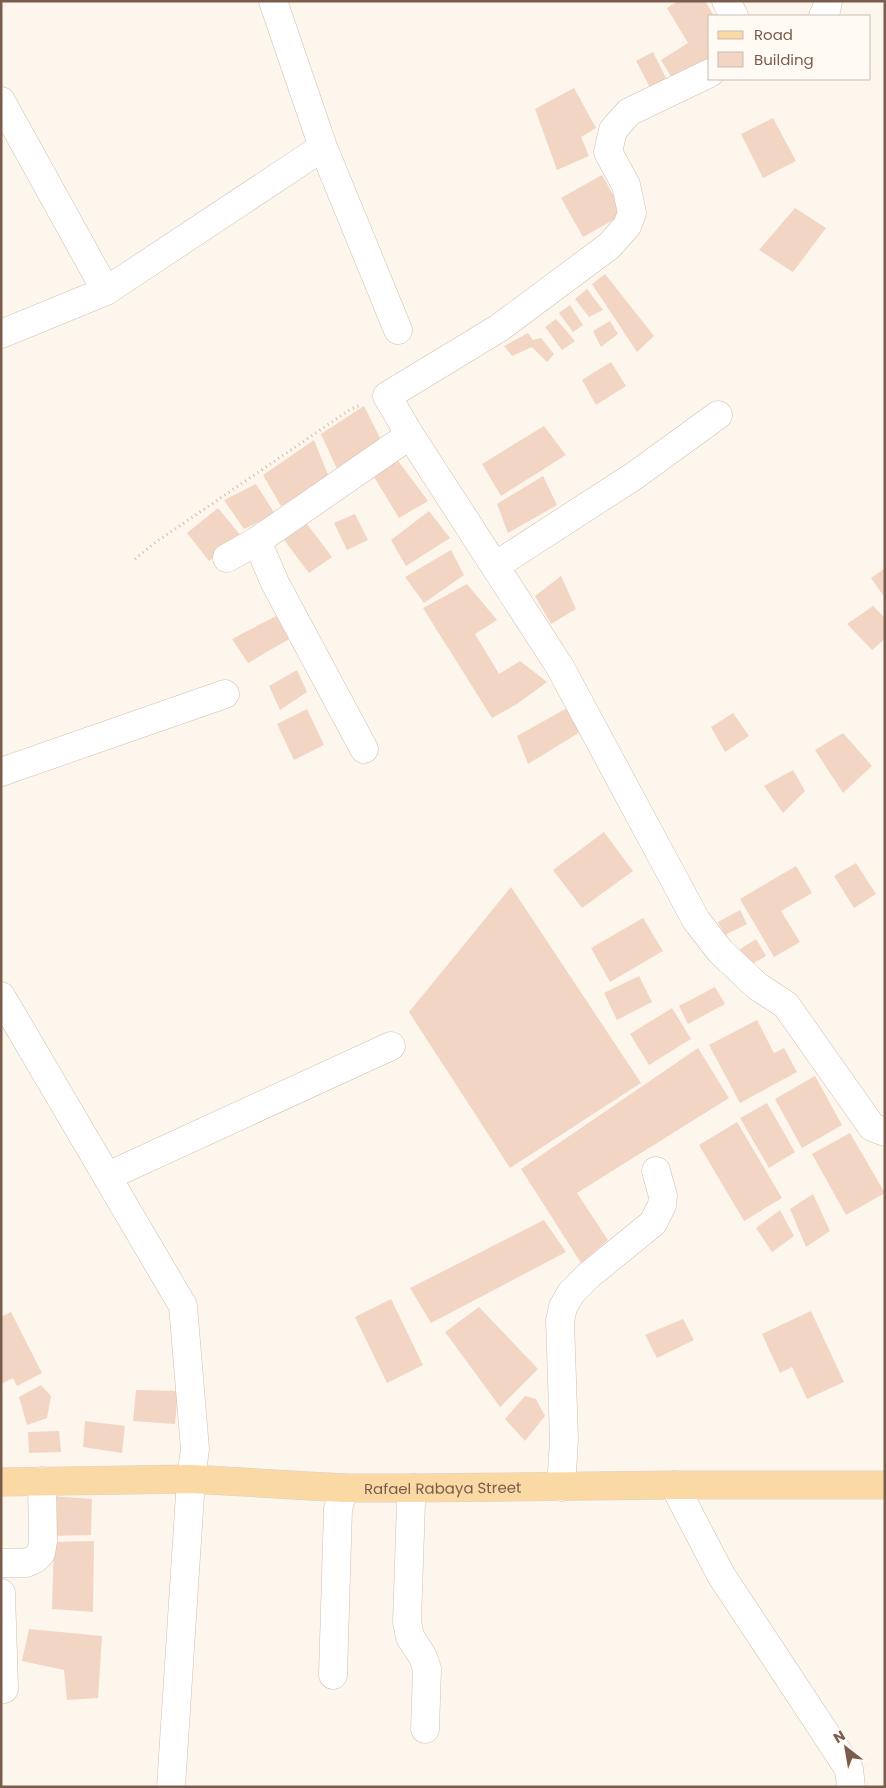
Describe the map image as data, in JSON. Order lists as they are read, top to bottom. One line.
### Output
{"streets":{"main road":["Rafael Rabaya Street"]},"legend":["Road","Building"],"north":"top left"}
